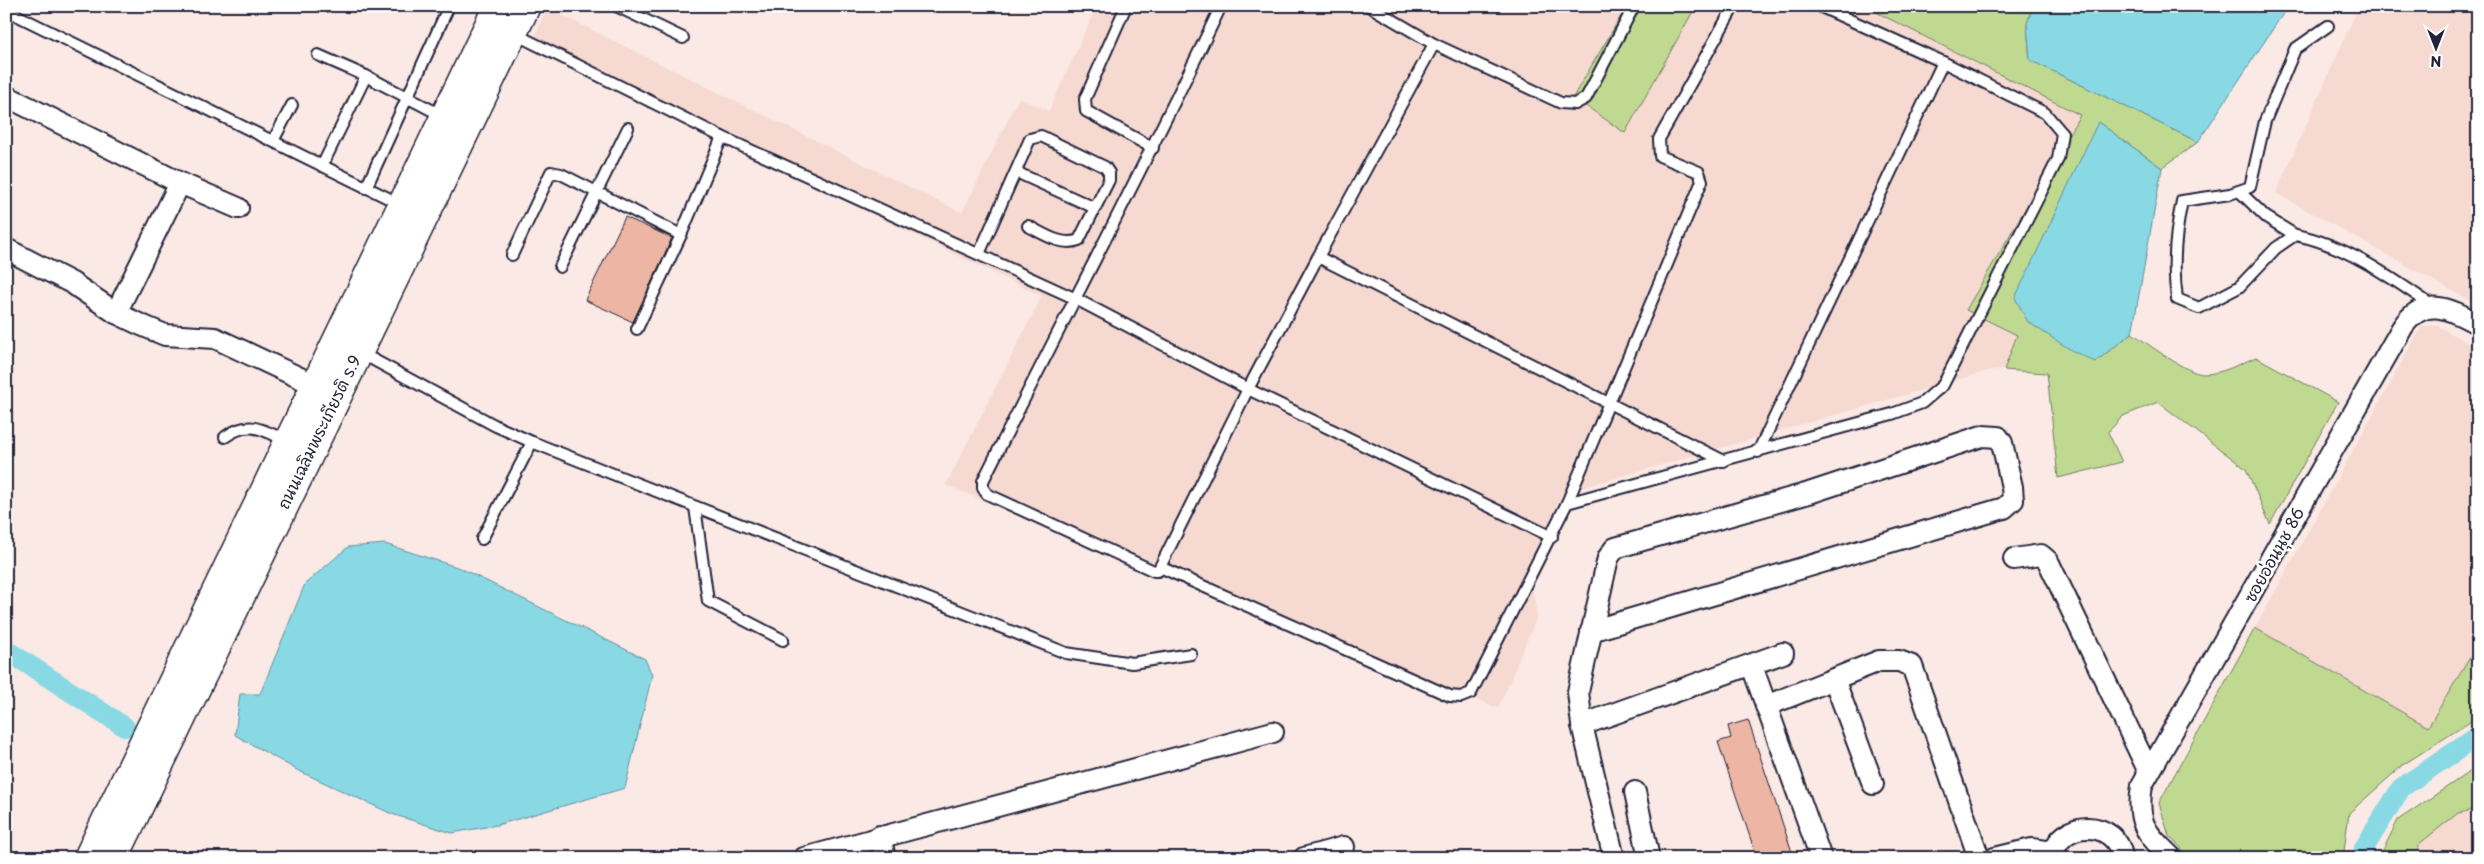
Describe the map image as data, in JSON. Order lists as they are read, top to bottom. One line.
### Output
{"streets":{"main road":["ถนนเฉลิมพระเกียรติ ร.9"],"street":["ซอยอ่อนนุช 86"]},"north":"bottom"}
